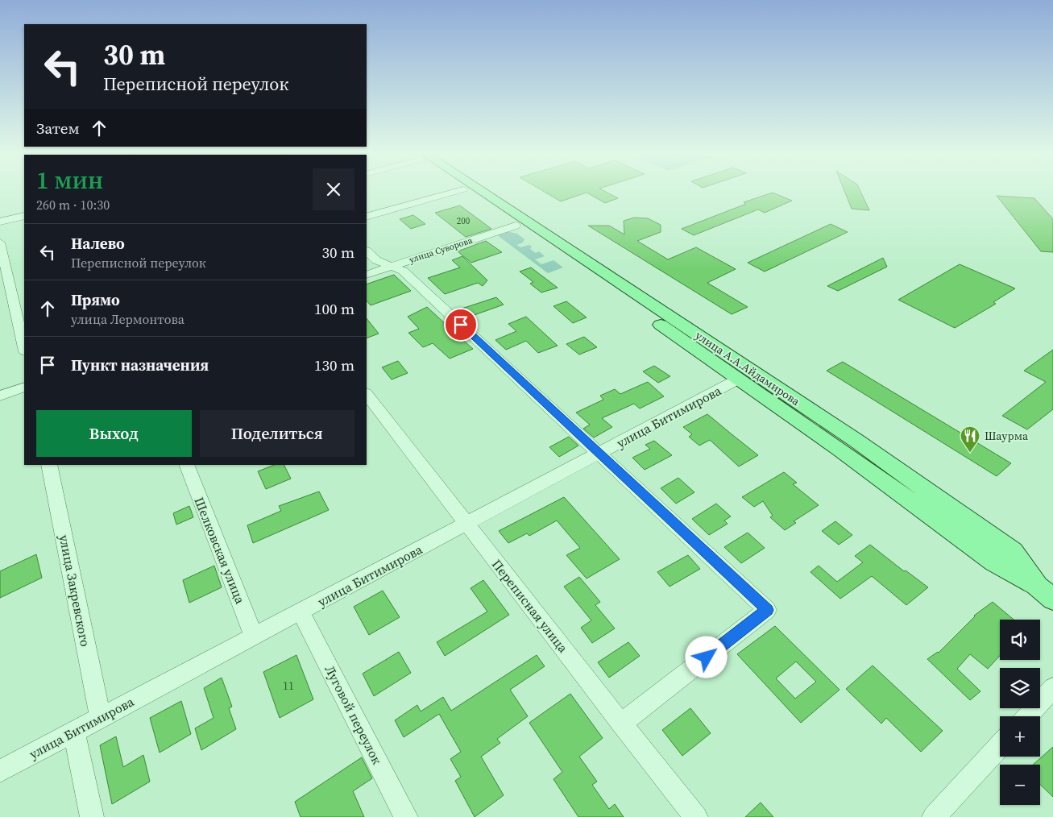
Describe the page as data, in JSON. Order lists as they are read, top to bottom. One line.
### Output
{"streets":{"main road":["улица А.А.Айдамирова"],"street":["улица Суворова","улица Битимирова","Шелковская улица","улица Закревского","Переписная улица","Луговой переулок"]},"crossings":[["улица Суворова","улица А.А.Айдамирова"],["улица А.А.Айдамирова","улица Битимирова"],["улица Битимирова","Шелковская улица"],["улица Битимирова","улица Закревского"],["улица Битимирова","Переписная улица"],["улица Битимирова","Луговой переулок"]],"places":{"restaurant":["Шаурма"]},"house_numbers":["200","11"],"page":{"turn":["30 m","Переписной переулок"],"then":"Затем","heading":["1 мин","260 m · 10:30"],"list":[{"name":"Налево","note":"Переписной переулок","value":"30 m"},{"name":"Прямо","note":"улица Лермонтова","value":"100 m"},{"name":"Пункт назначения","value":"130 m"}],"buttons":["Выход","Поделиться"],"map_buttons":["+","−"]}}
